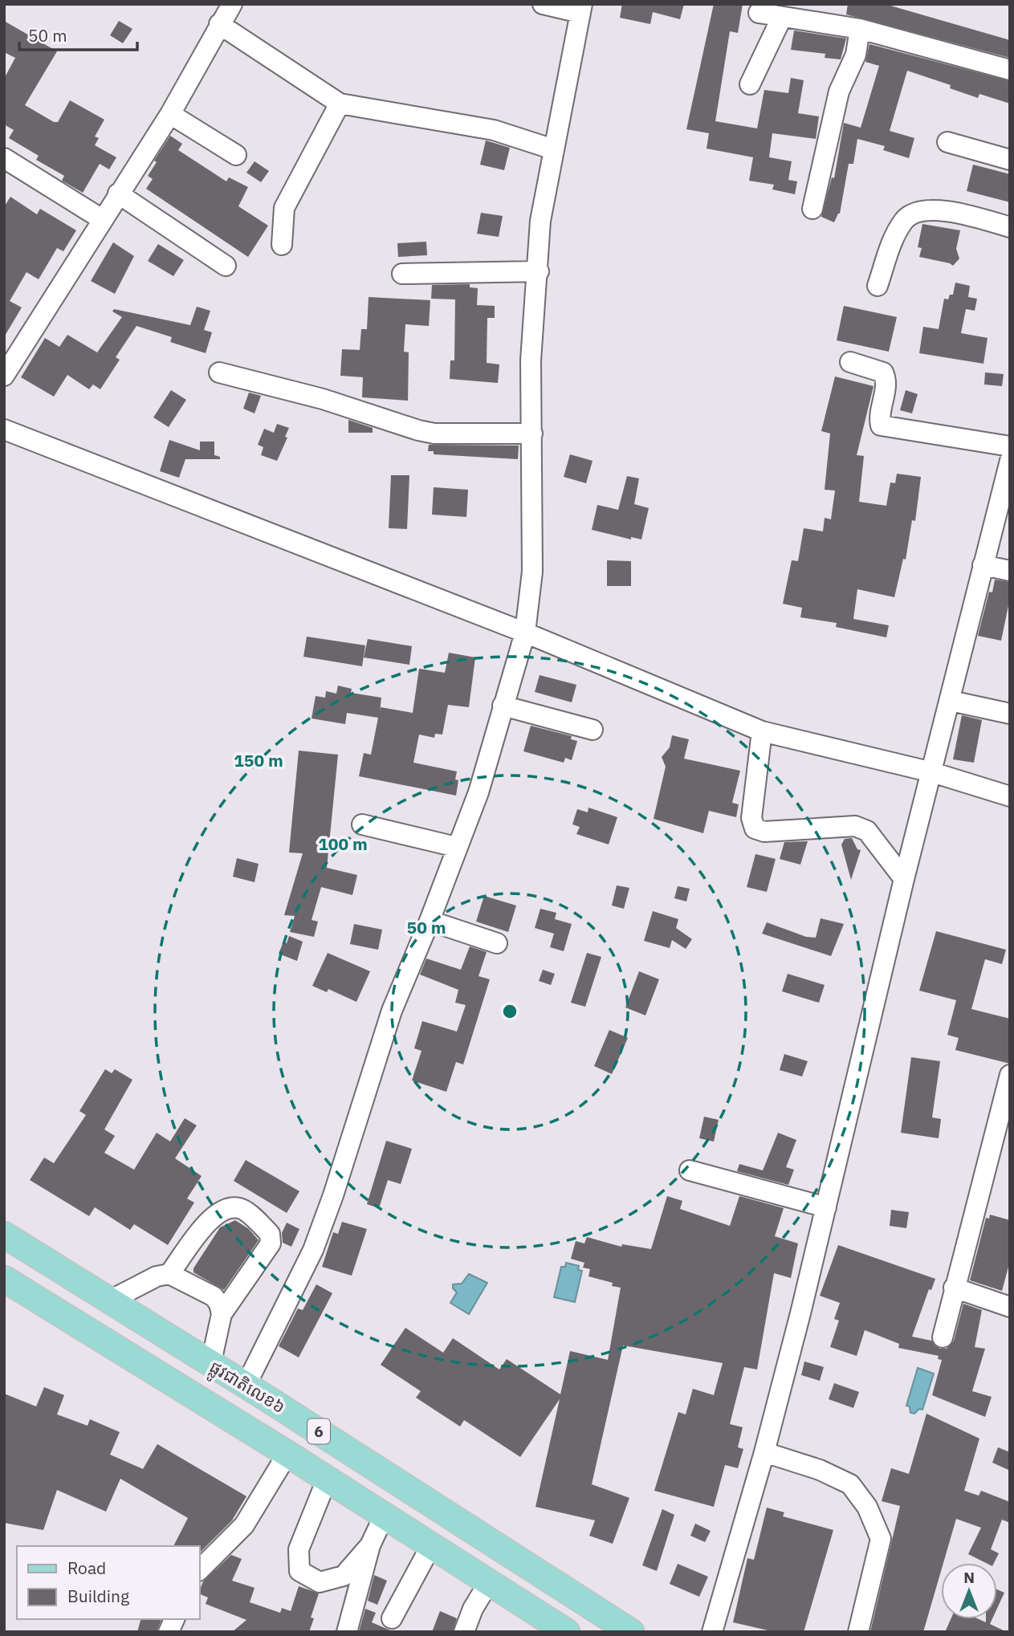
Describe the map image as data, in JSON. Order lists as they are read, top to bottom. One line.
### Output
{"streets":{"main road":["ផ្លូវជាតិលេខ៦","6"]},"legend":["Road","Building"],"scale_bar":"50 m","north":"top","rings":["150 m","100 m","50 m"]}
